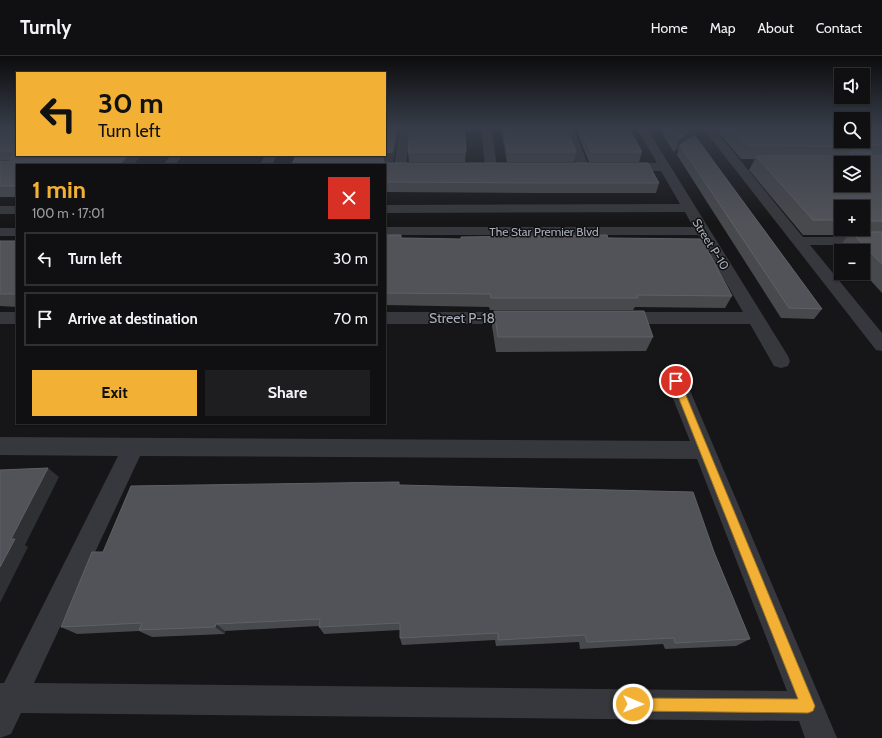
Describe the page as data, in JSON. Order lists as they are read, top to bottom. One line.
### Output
{"streets":{"street":["The Star Premier Blvd","Street P-10","Street P-18"]},"crossings":[["The Star Premier Blvd","Street P-10"]],"page":{"header":"Turnly","nav":["Home","Map","About","Contact"],"map_buttons":["+","−"],"turn":["30 m","Turn left"],"heading":["1 min","100 m · 17:01"],"list":[{"name":"Turn left","value":"30 m"},{"name":"Arrive at destination","value":"70 m"}],"buttons":["Exit","Share"]}}
